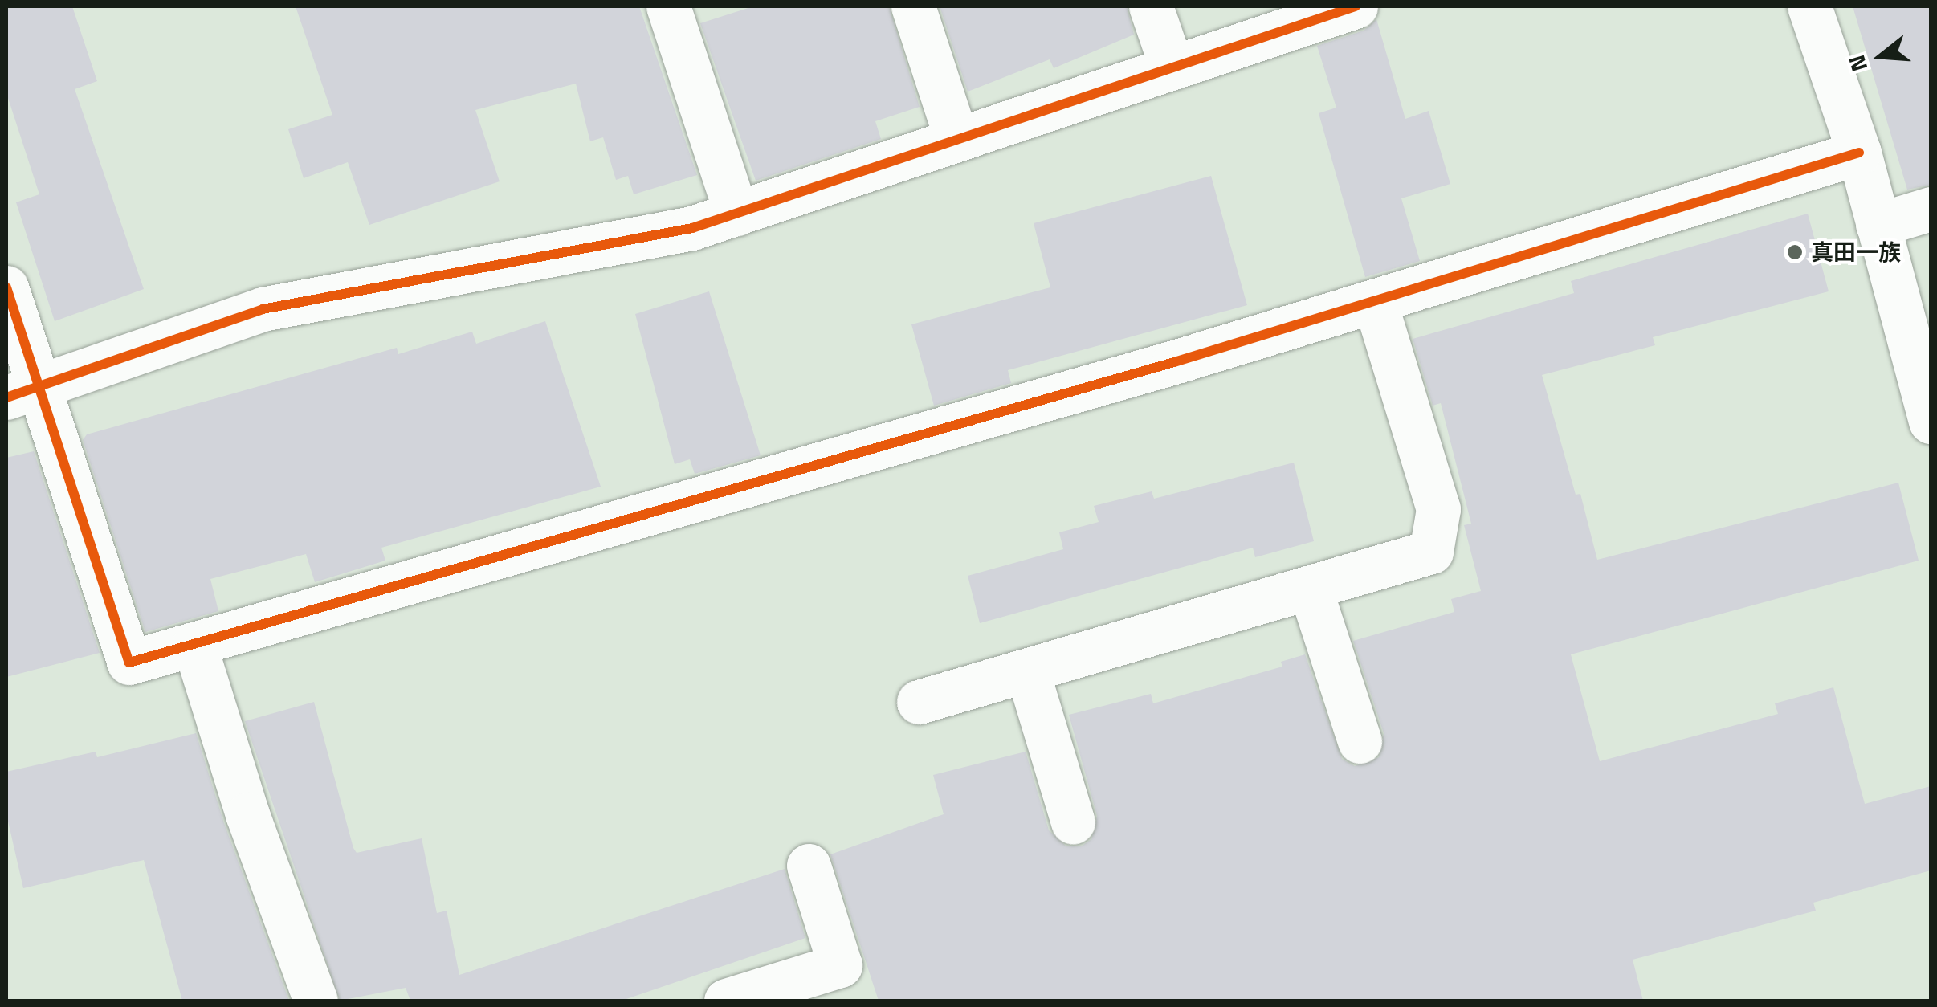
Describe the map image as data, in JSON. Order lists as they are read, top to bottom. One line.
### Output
{"places":["真田一族"],"north":"left"}
